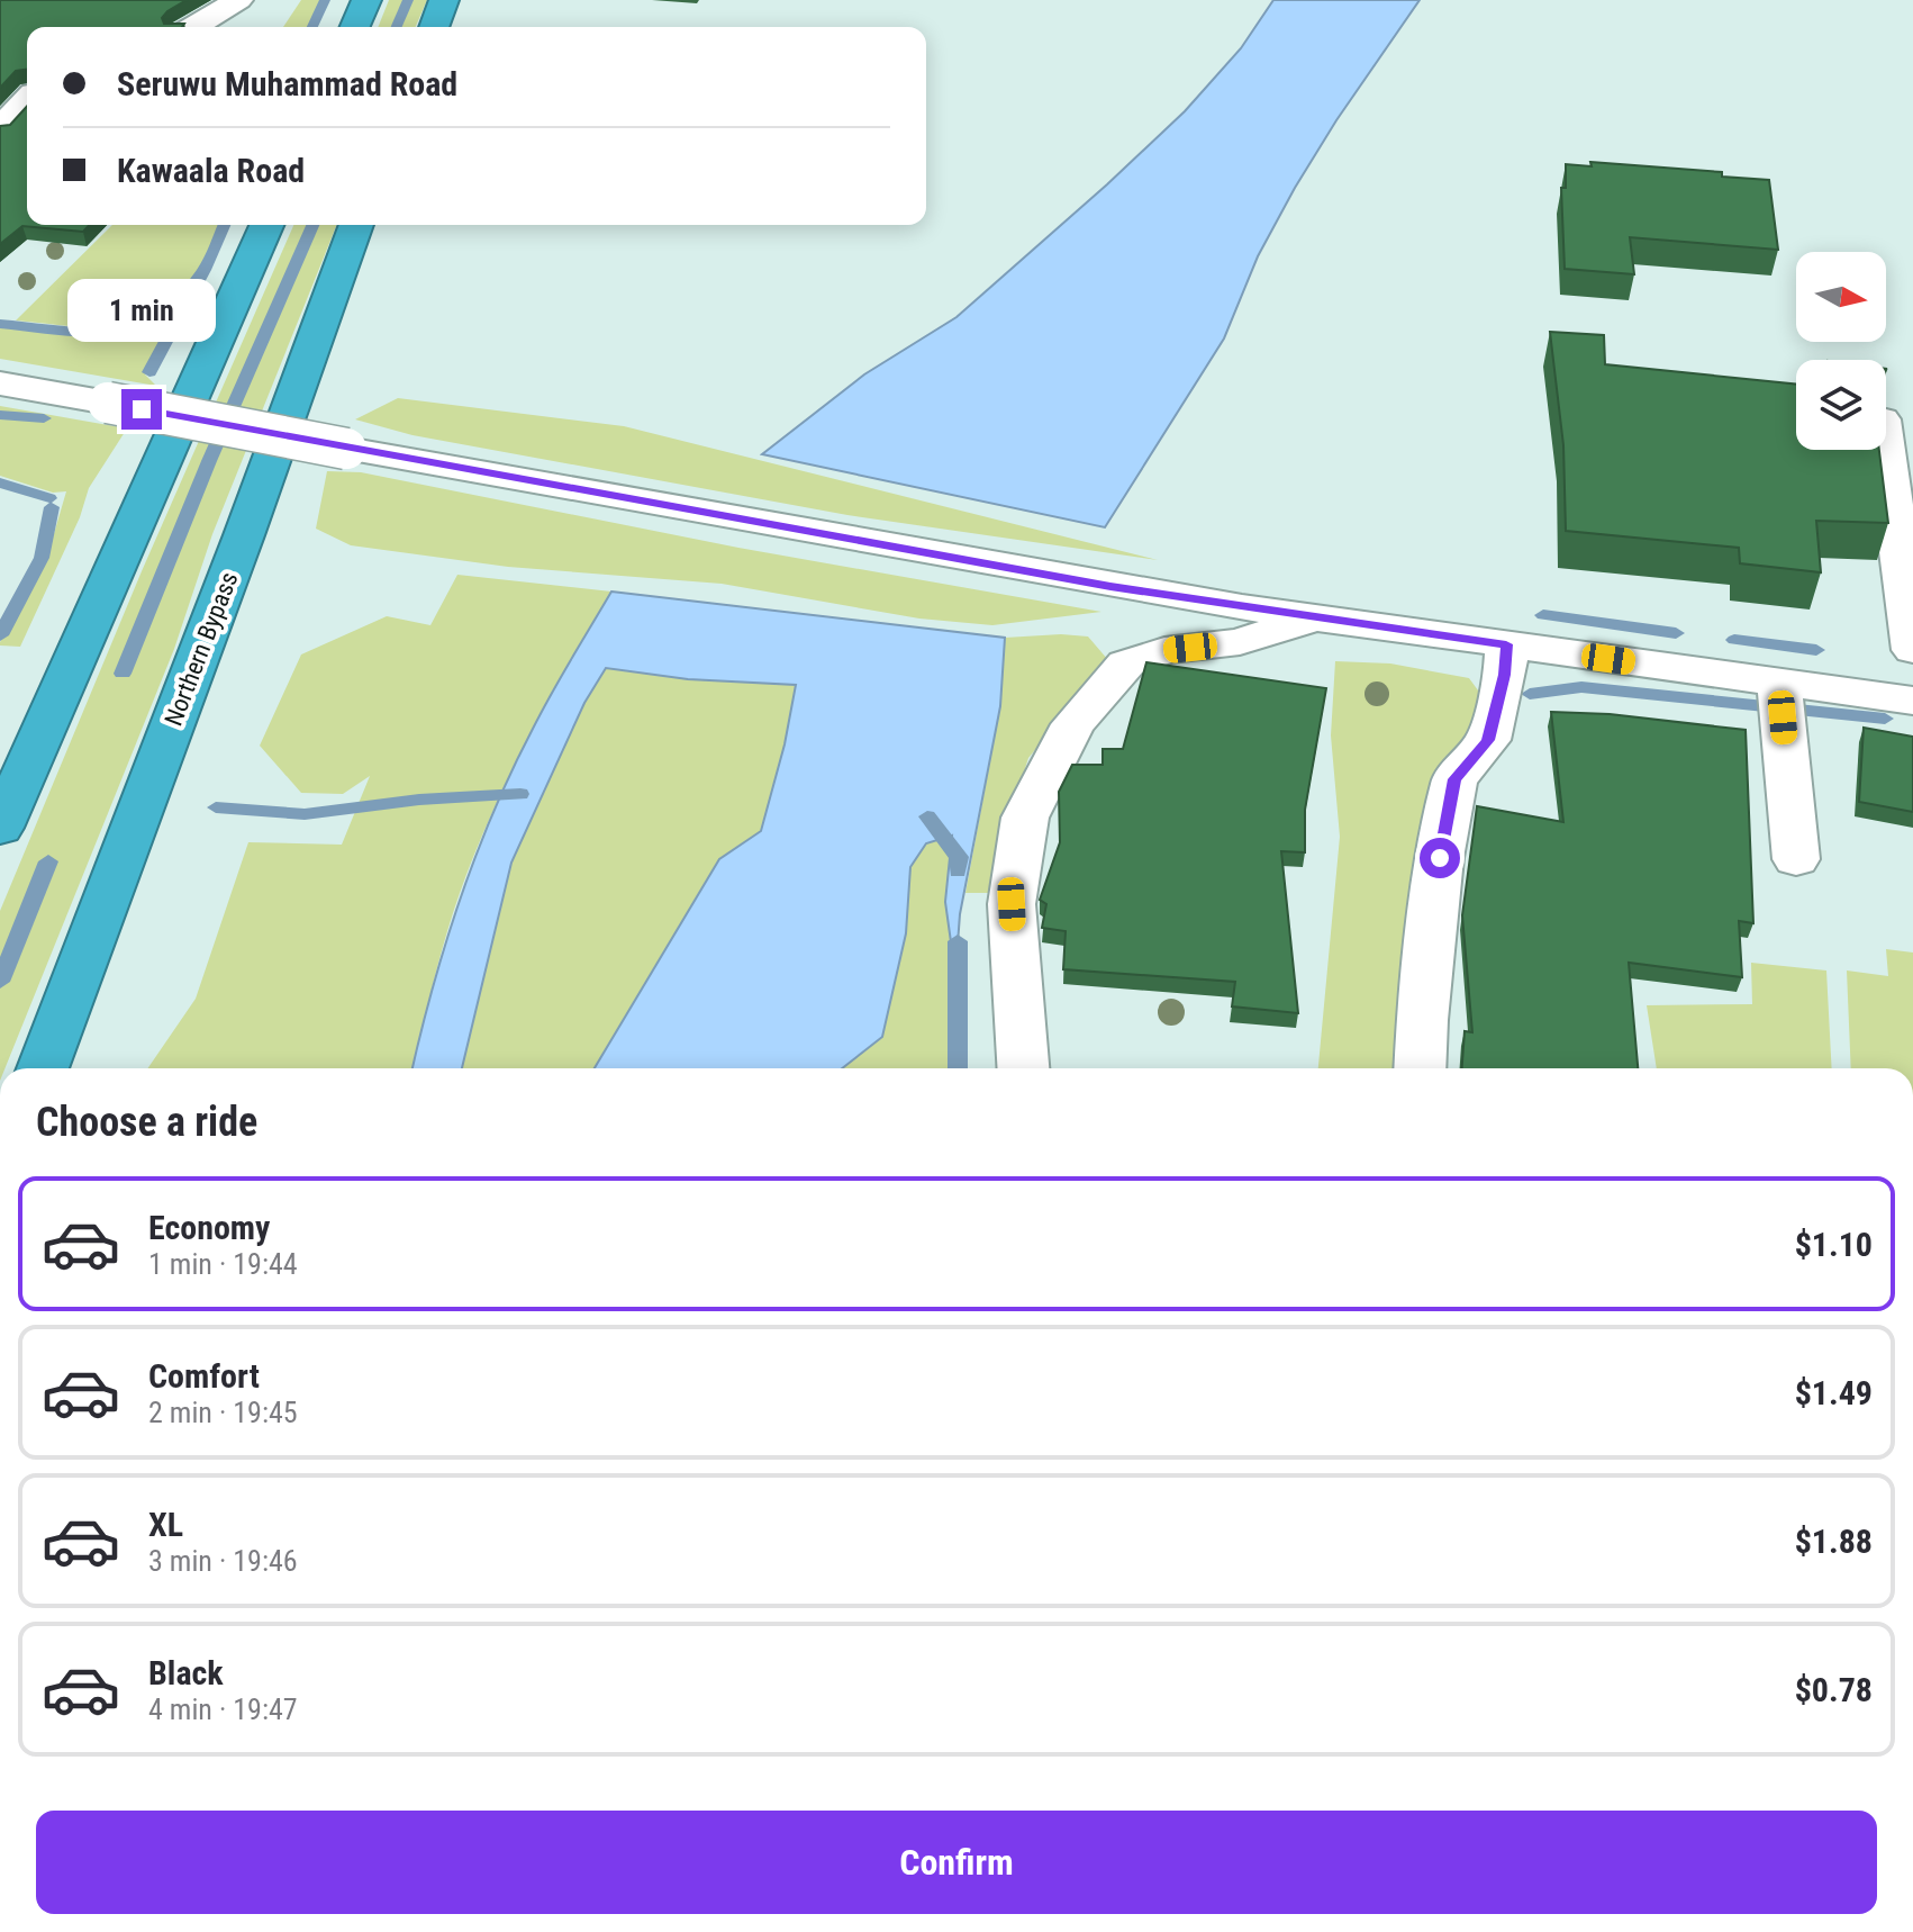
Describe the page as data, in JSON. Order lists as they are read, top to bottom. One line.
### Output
{"streets":{"highway":["Northern Bypass"]},"north":"right","page":{"banner":["Seruwu Muhammad Road","Kawaala Road"],"bubble":"1 min","heading":"Choose a ride","list":[{"name":"Economy","note":"1 min · 19:44","value":"$1.10"},{"name":"Comfort","note":"2 min · 19:45","value":"$1.49"},{"name":"XL","note":"3 min · 19:46","value":"$1.88"},{"name":"Black","note":"4 min · 19:47","value":"$0.78"}],"buttons":"Confirm"}}
